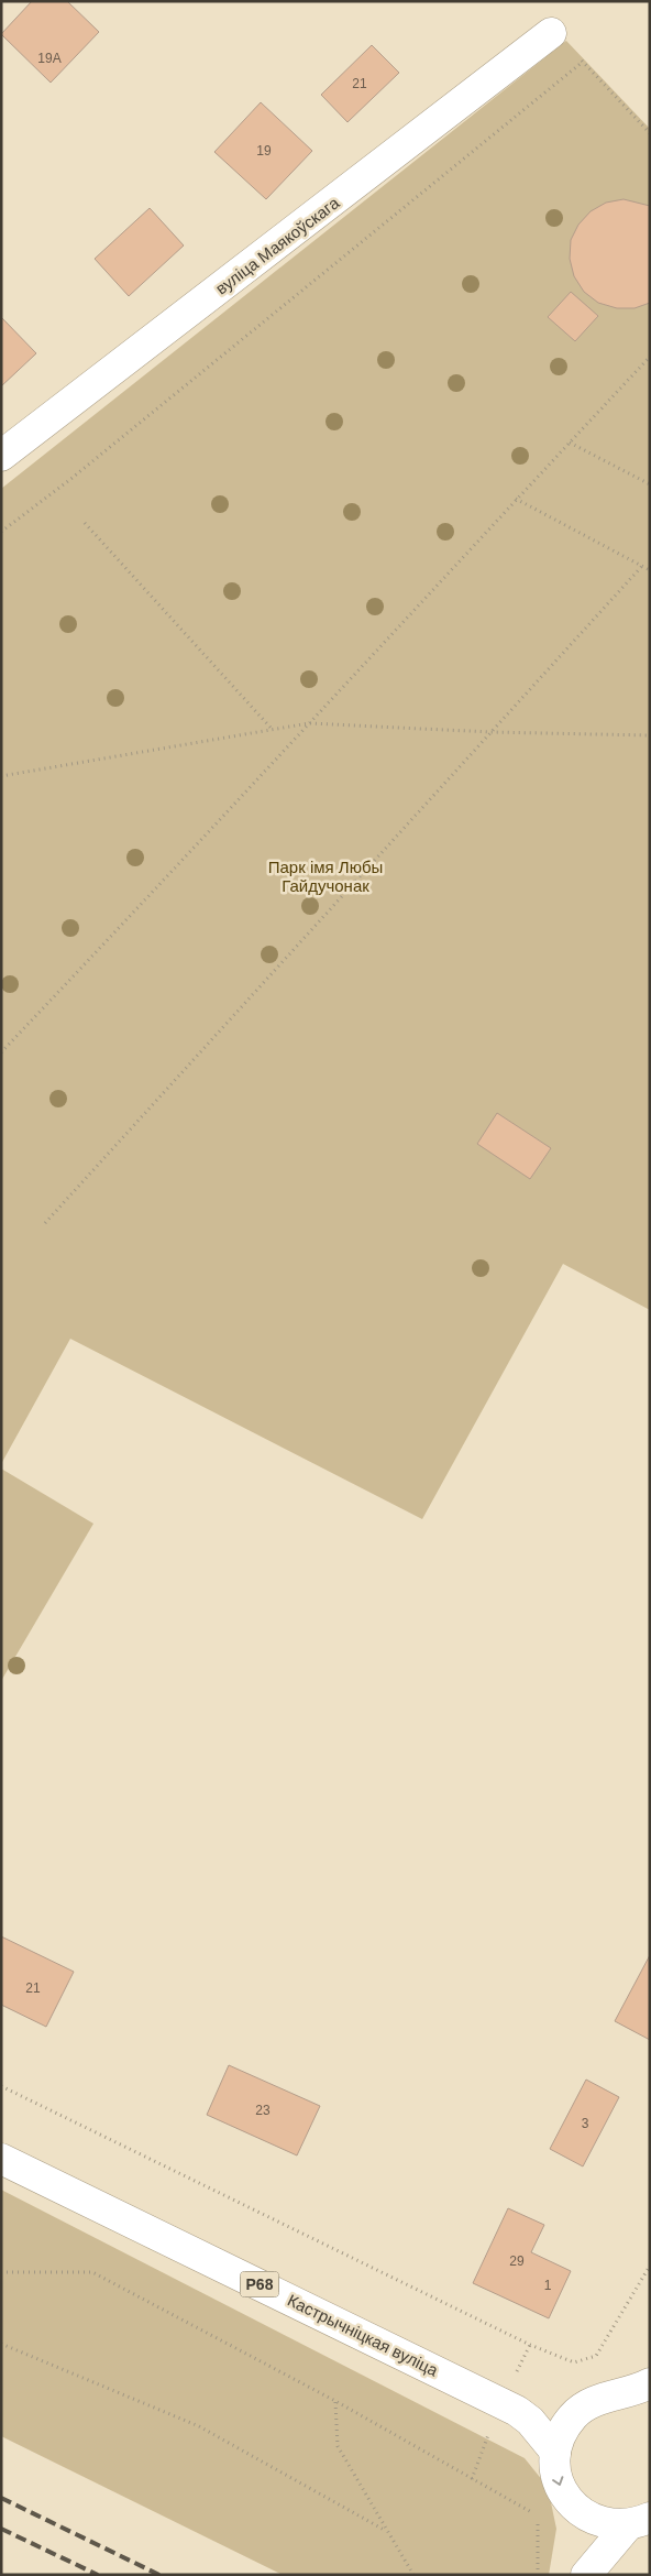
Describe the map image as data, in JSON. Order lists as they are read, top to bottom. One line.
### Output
{"streets":{"main road":["вуліца Маякоўскага","Р68","Кастрычніцкая вуліца"]},"crossings":[["Р68","Кастрычніцкая вуліца"]],"parks":["Парк імя Любы Гайдучонак"],"house_numbers":["19А","21","19","21","23","3","29","1"]}
